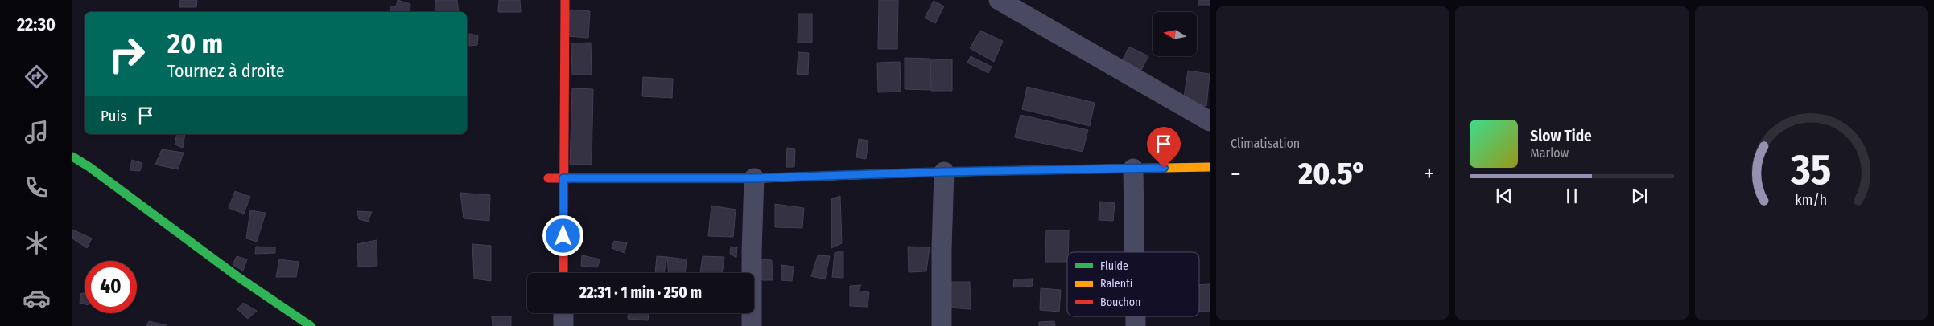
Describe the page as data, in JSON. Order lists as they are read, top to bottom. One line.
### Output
{"legend":["Fluide","Ralenti","Bouchon"],"north":"left","page":{"tabs":"22:30","tile":"Climatisation","turn":["20 m","Tournez à droite"],"then":"Puis","song":["Slow Tide","Marlow"],"heat":["−","20.5°","+"],"limit":"40","trip":"22:31 · 1 min · 250 m","gauge":["35","km/h"]}}
